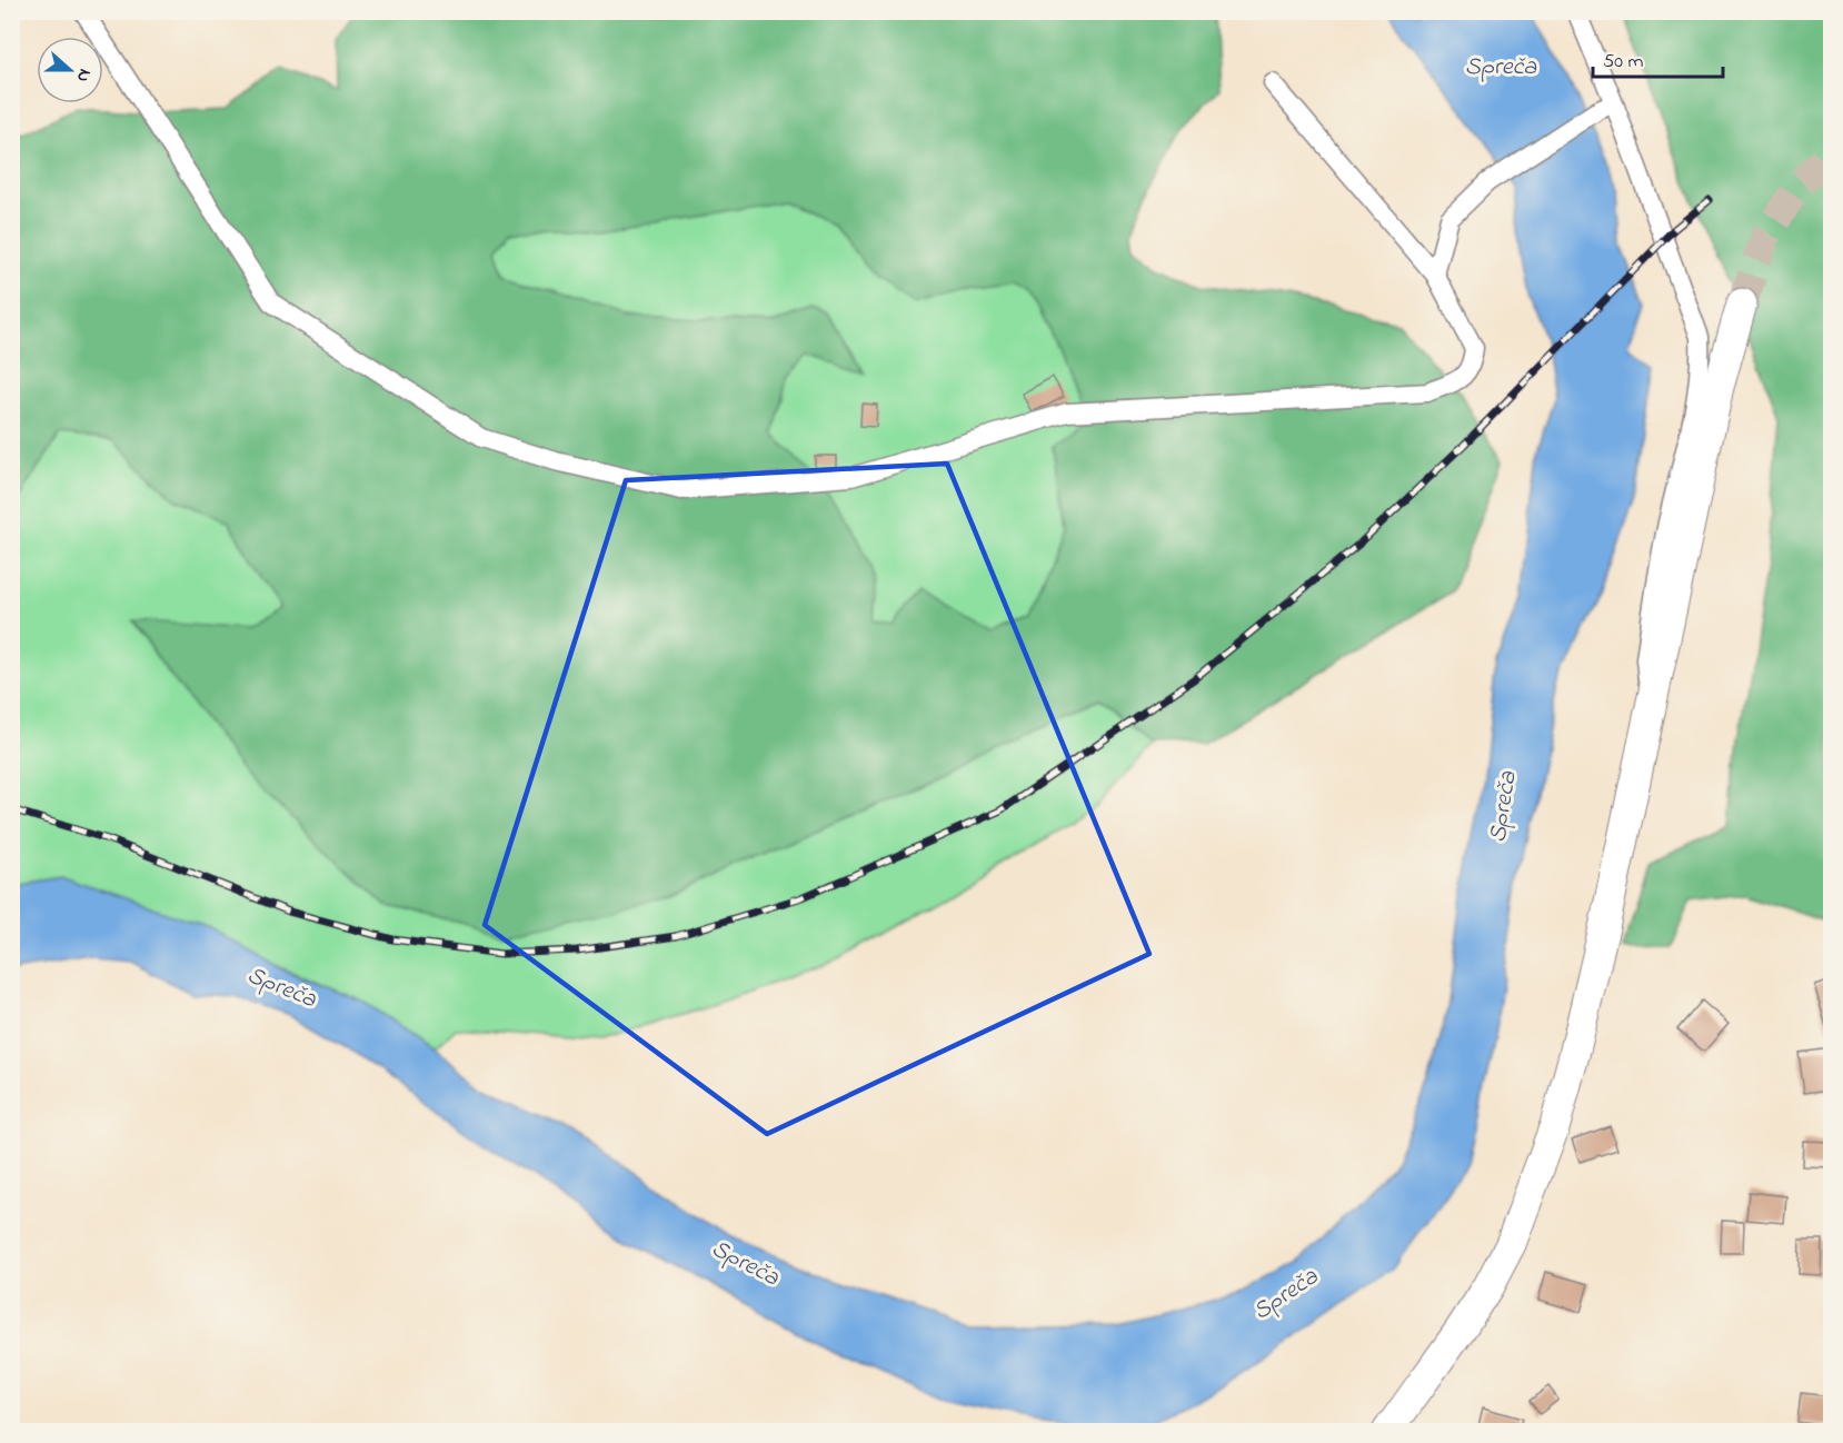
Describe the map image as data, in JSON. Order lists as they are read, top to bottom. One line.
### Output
{"water":["Spreča"],"scale_bar":"50 m","north":"right"}
